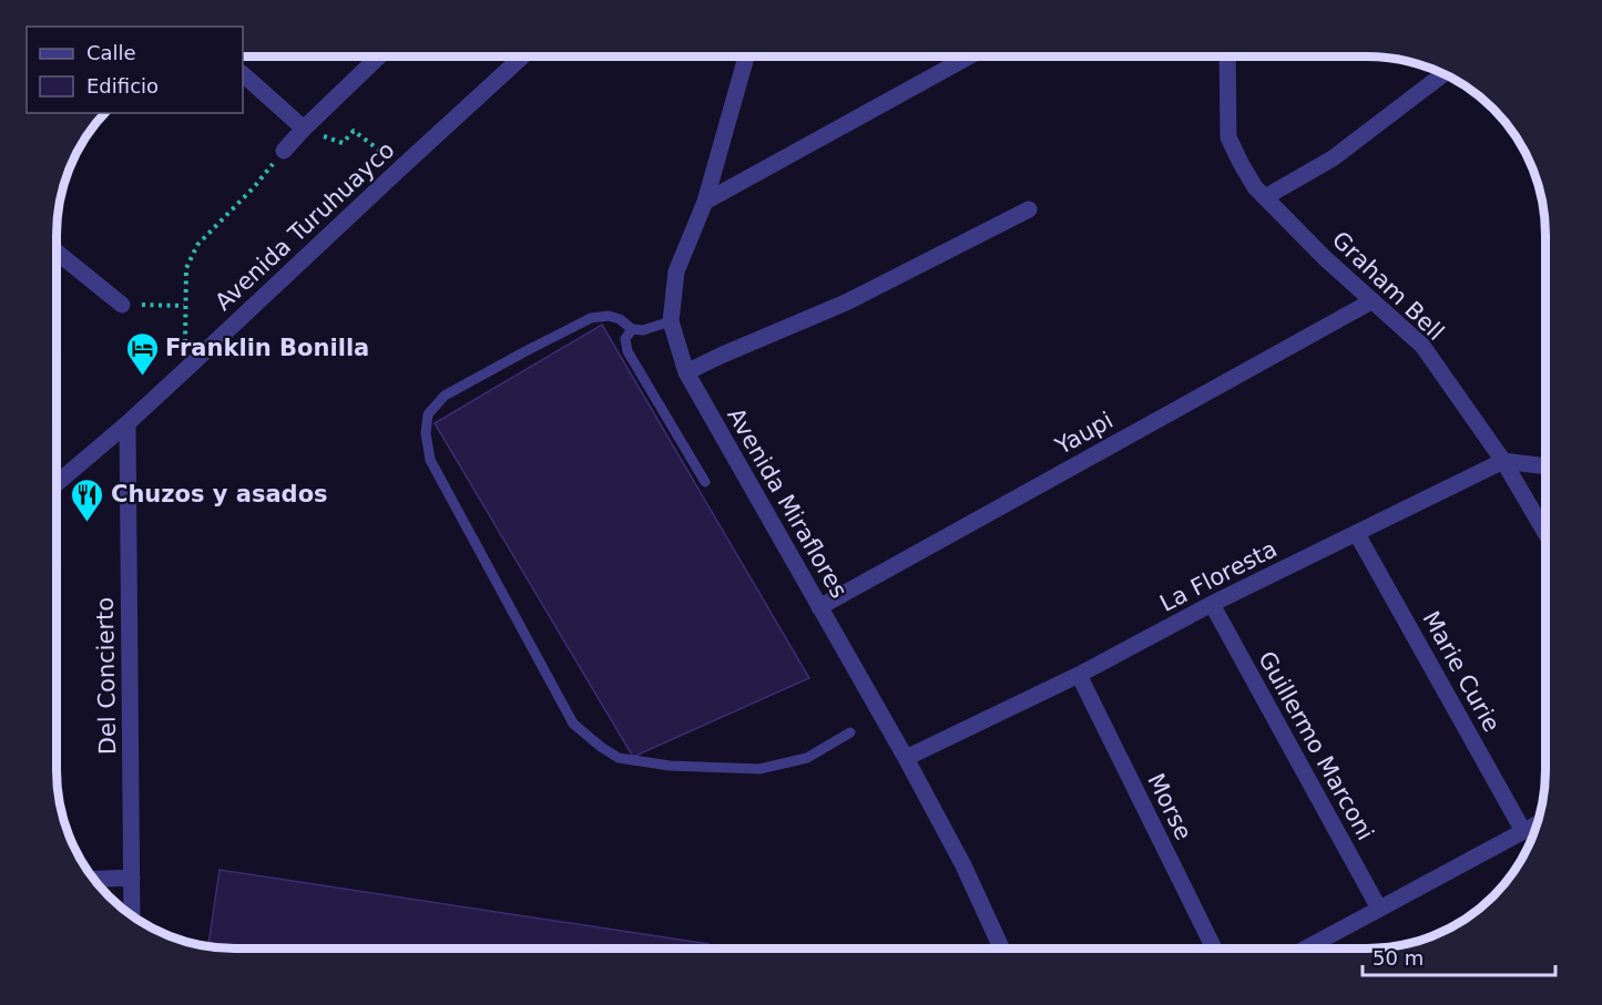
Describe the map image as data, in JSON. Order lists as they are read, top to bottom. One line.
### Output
{"streets":{"street":["Avenida Turuhuayco","Graham Bell","Yaupi","Avenida Miraflores","La Floresta","Marie Curie","Del Concierto","Guillermo Marconi","Morse"]},"crossings":[["Avenida Turuhuayco","Del Concierto"],["Graham Bell","Yaupi"],["Graham Bell","La Floresta"],["Yaupi","Avenida Miraflores"],["Avenida Miraflores","La Floresta"],["La Floresta","Marie Curie"],["La Floresta","Guillermo Marconi"],["La Floresta","Morse"]],"places":{"hotel":["Franklin Bonilla"],"restaurant":["Chuzos y asados"]},"legend":["Calle","Edificio"],"scale_bar":"50 m"}
